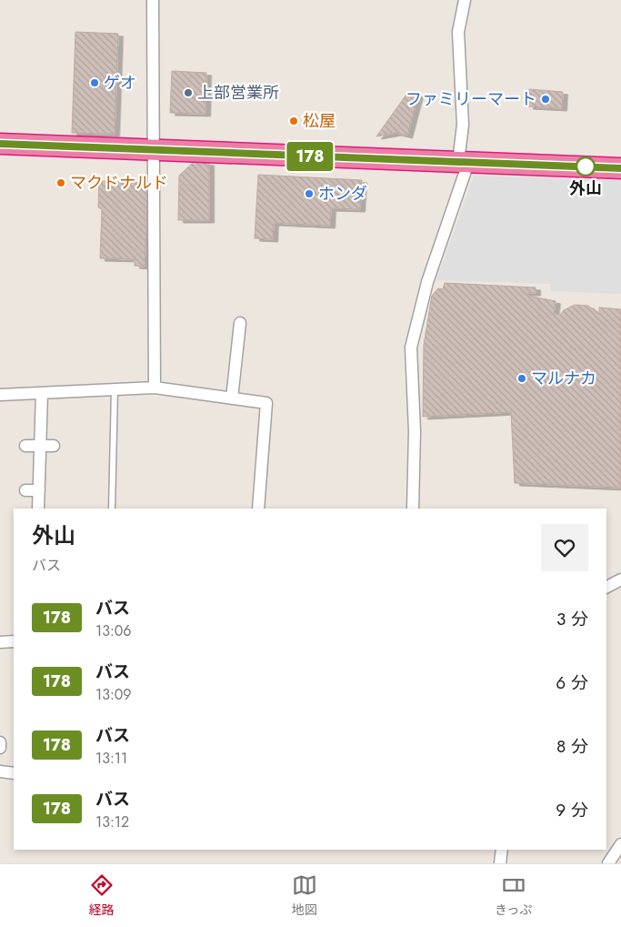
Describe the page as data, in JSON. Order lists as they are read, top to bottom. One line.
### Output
{"places":["ゲオ","上部営業所","ファミリーマート","松屋","外山","マクドナルド","ホンダ","マルナカ"],"lines":["bus line 178"],"page":{"on_map":"178","heading":["外山","バス"],"list":[{"mark":"178","name":"バス","note":"13:06","value":"3 分"},{"mark":"178","name":"バス","note":"13:09","value":"6 分"},{"mark":"178","name":"バス","note":"13:11","value":"8 分"},{"mark":"178","name":"バス","note":"13:12","value":"9 分"}],"tabs":["経路","地図","きっぷ"]}}
